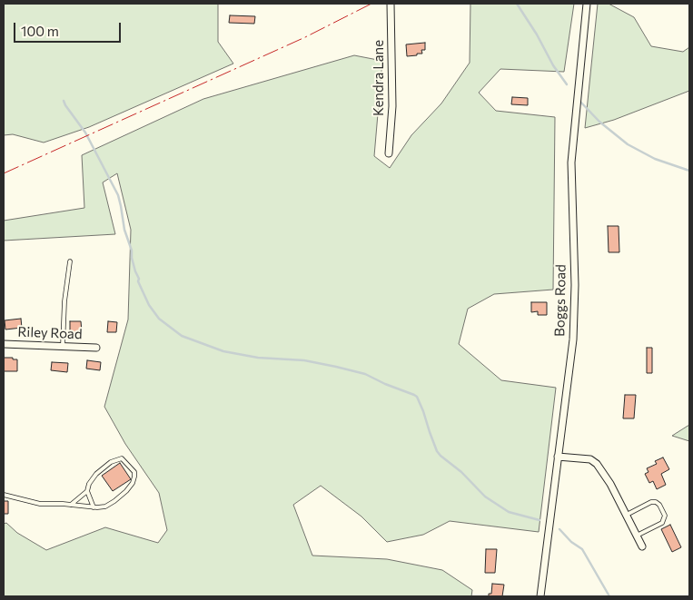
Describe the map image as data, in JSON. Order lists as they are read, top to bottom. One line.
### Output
{"streets":{"street":["Kendra Lane","Boggs Road","Riley Road"]},"scale_bar":"100 m"}
